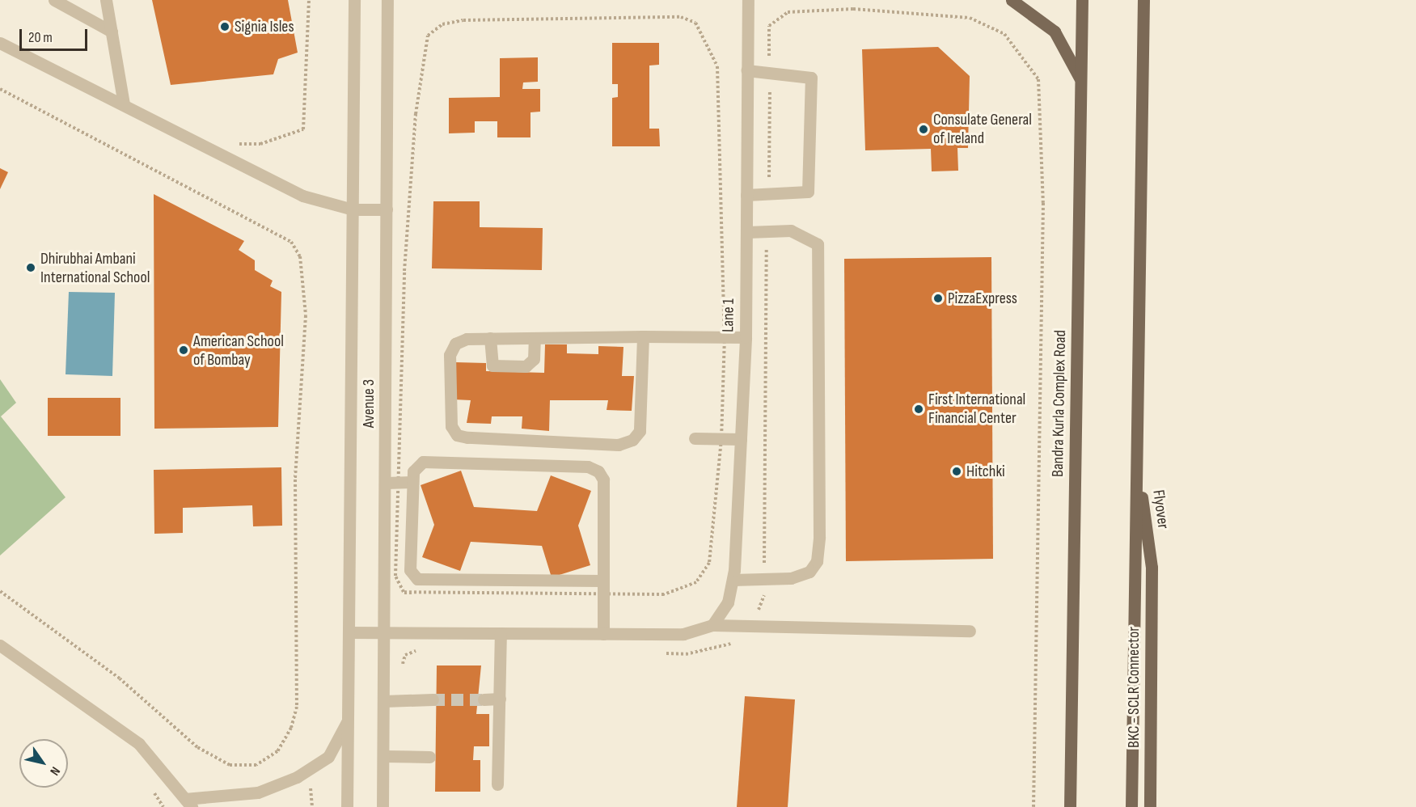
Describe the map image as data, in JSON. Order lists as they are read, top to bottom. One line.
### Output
{"streets":{"main road":["Bandra Kurla Complex Road","Flyover","BKC - SCLR Connector"],"street":["Lane 1","Avenue 3"]},"crossings":[["Flyover","BKC - SCLR Connector"]],"places":["Signia Isles","Consulate General of Ireland","Dhirubhai Ambani International School","PizzaExpress","American School of Bombay","First International Financial Center","Hitchki"],"scale_bar":"20 m","north":"bottom right"}
